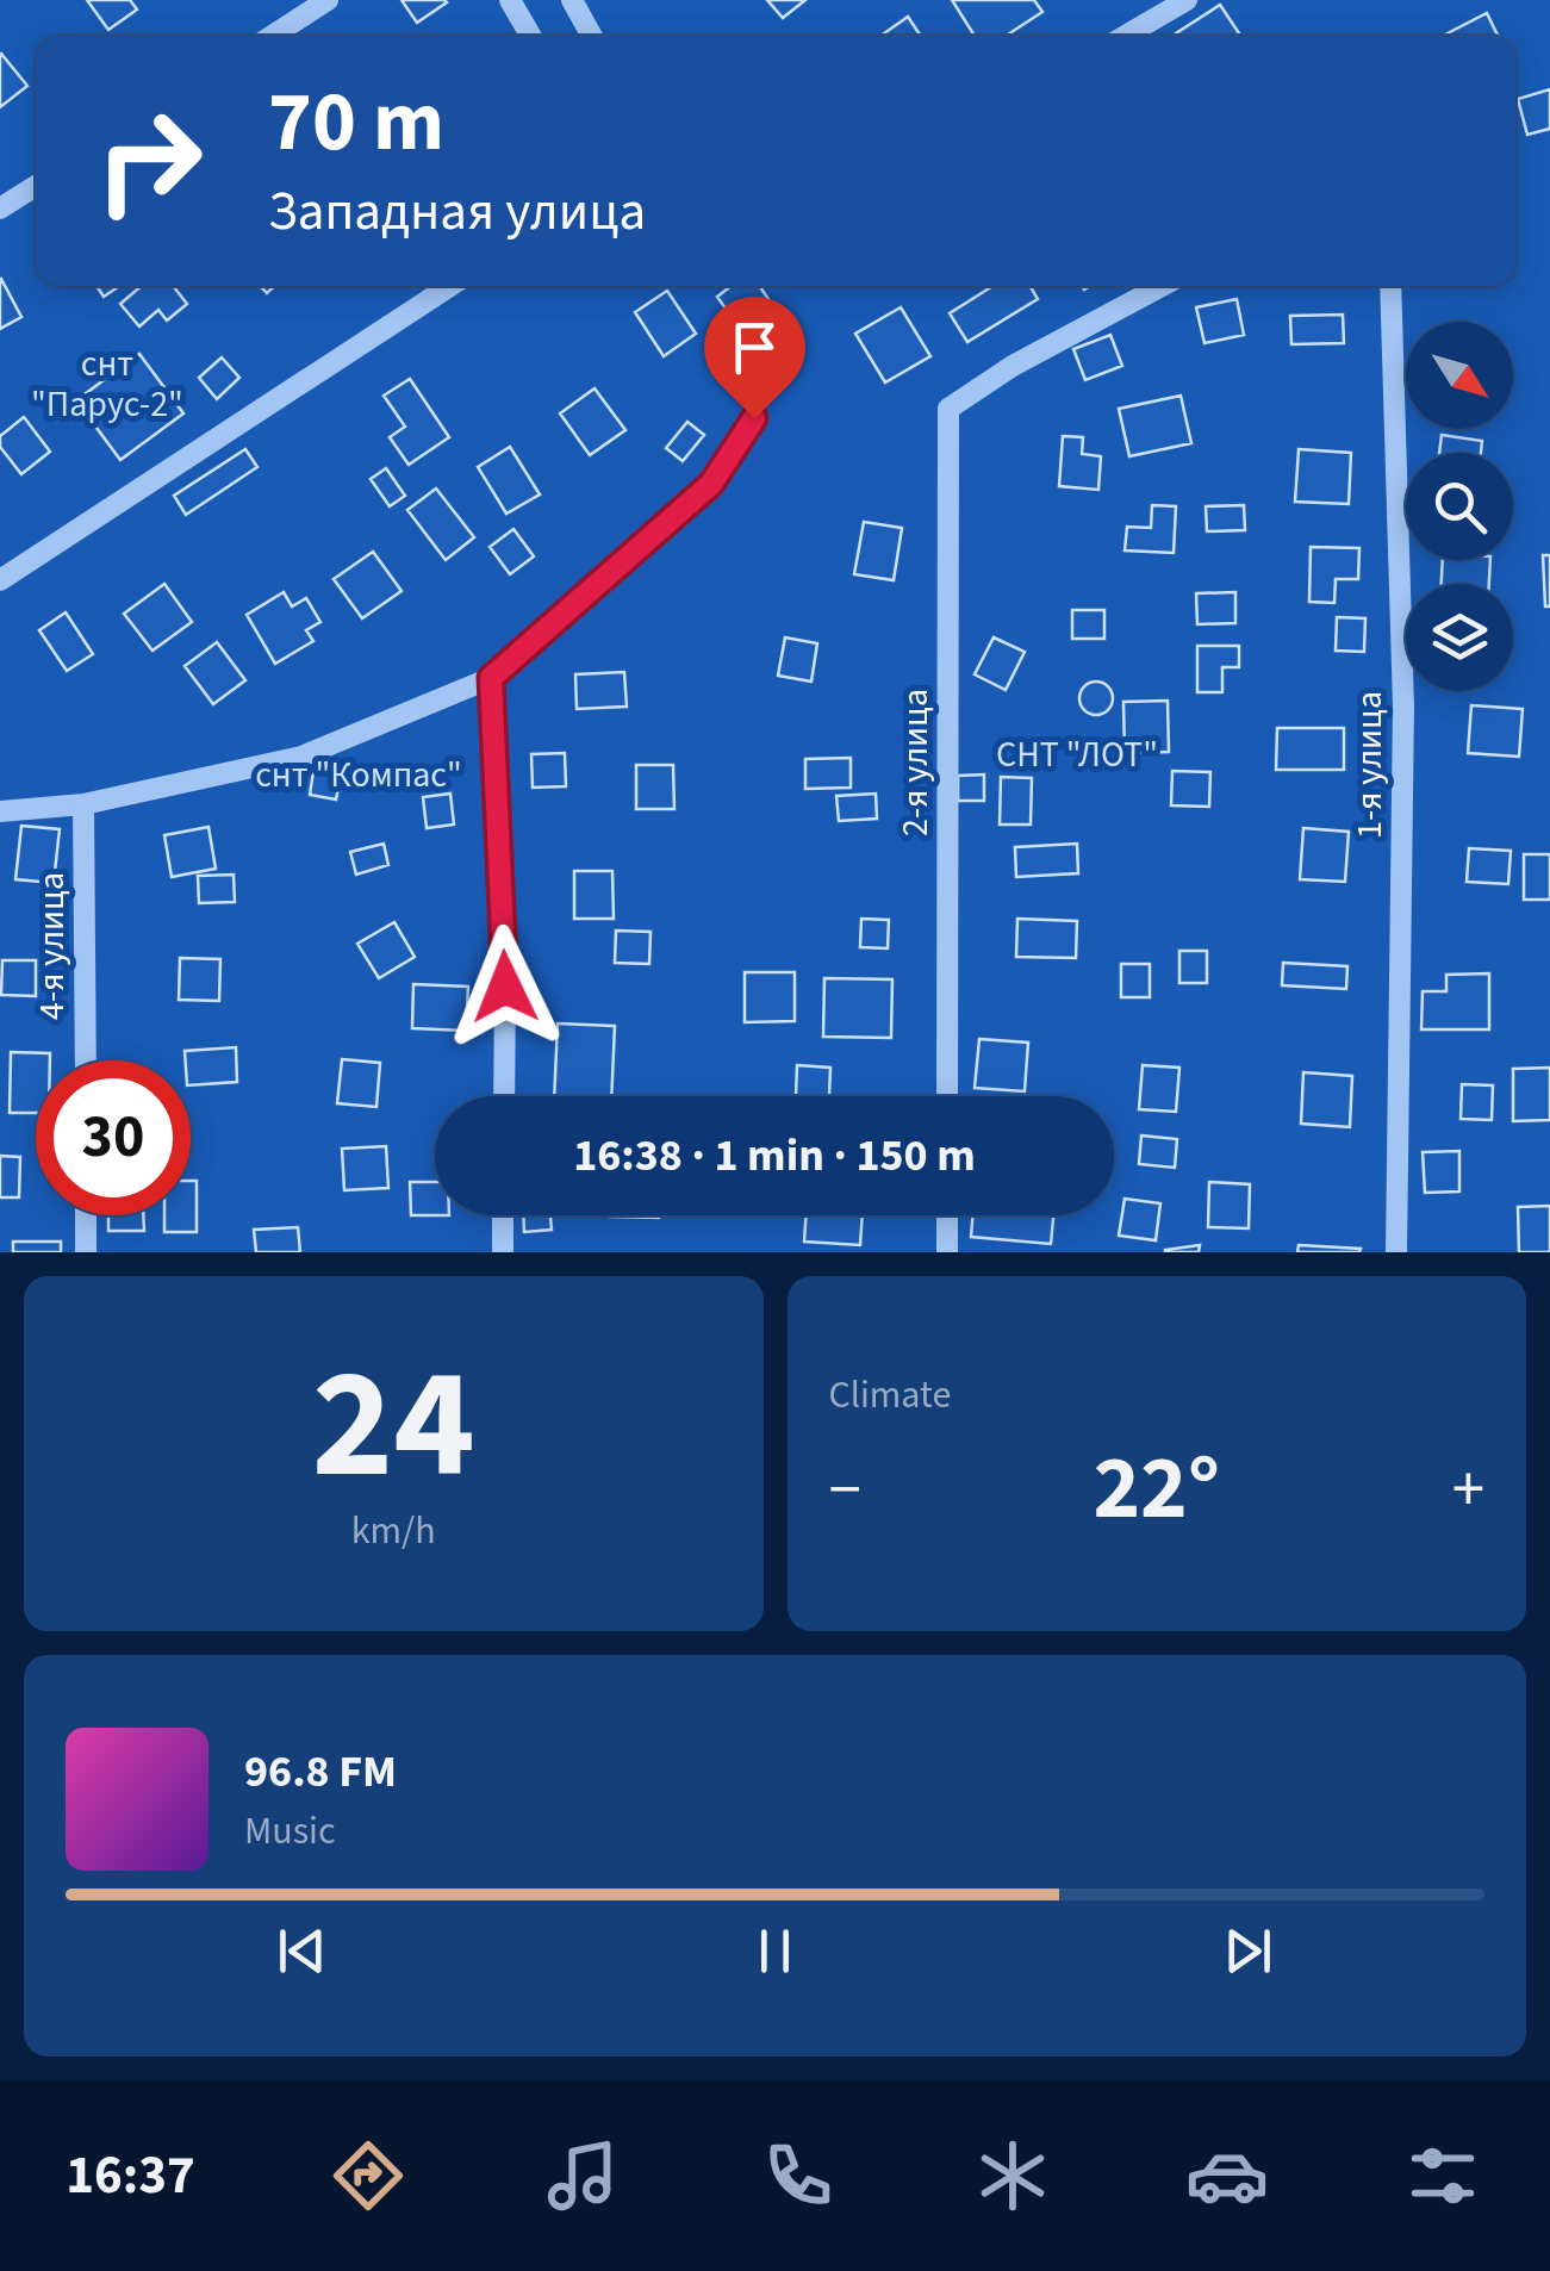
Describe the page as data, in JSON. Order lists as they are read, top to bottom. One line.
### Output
{"streets":{"street":["2-я улица","1-я улица","4-я улица"]},"parks":["снт \"Парус-2\"","СНТ \"ЛОТ\"","снт \"Компас\""],"north":"bottom right","page":{"turn":["70 m","Западная улица"],"limit":"30","trip":"16:38 · 1 min · 150 m","tile":[["24","km/h"],"Climate"],"heat":["−","22°","+"],"song":["96.8 FM","Music"],"tabs":"16:37"}}
